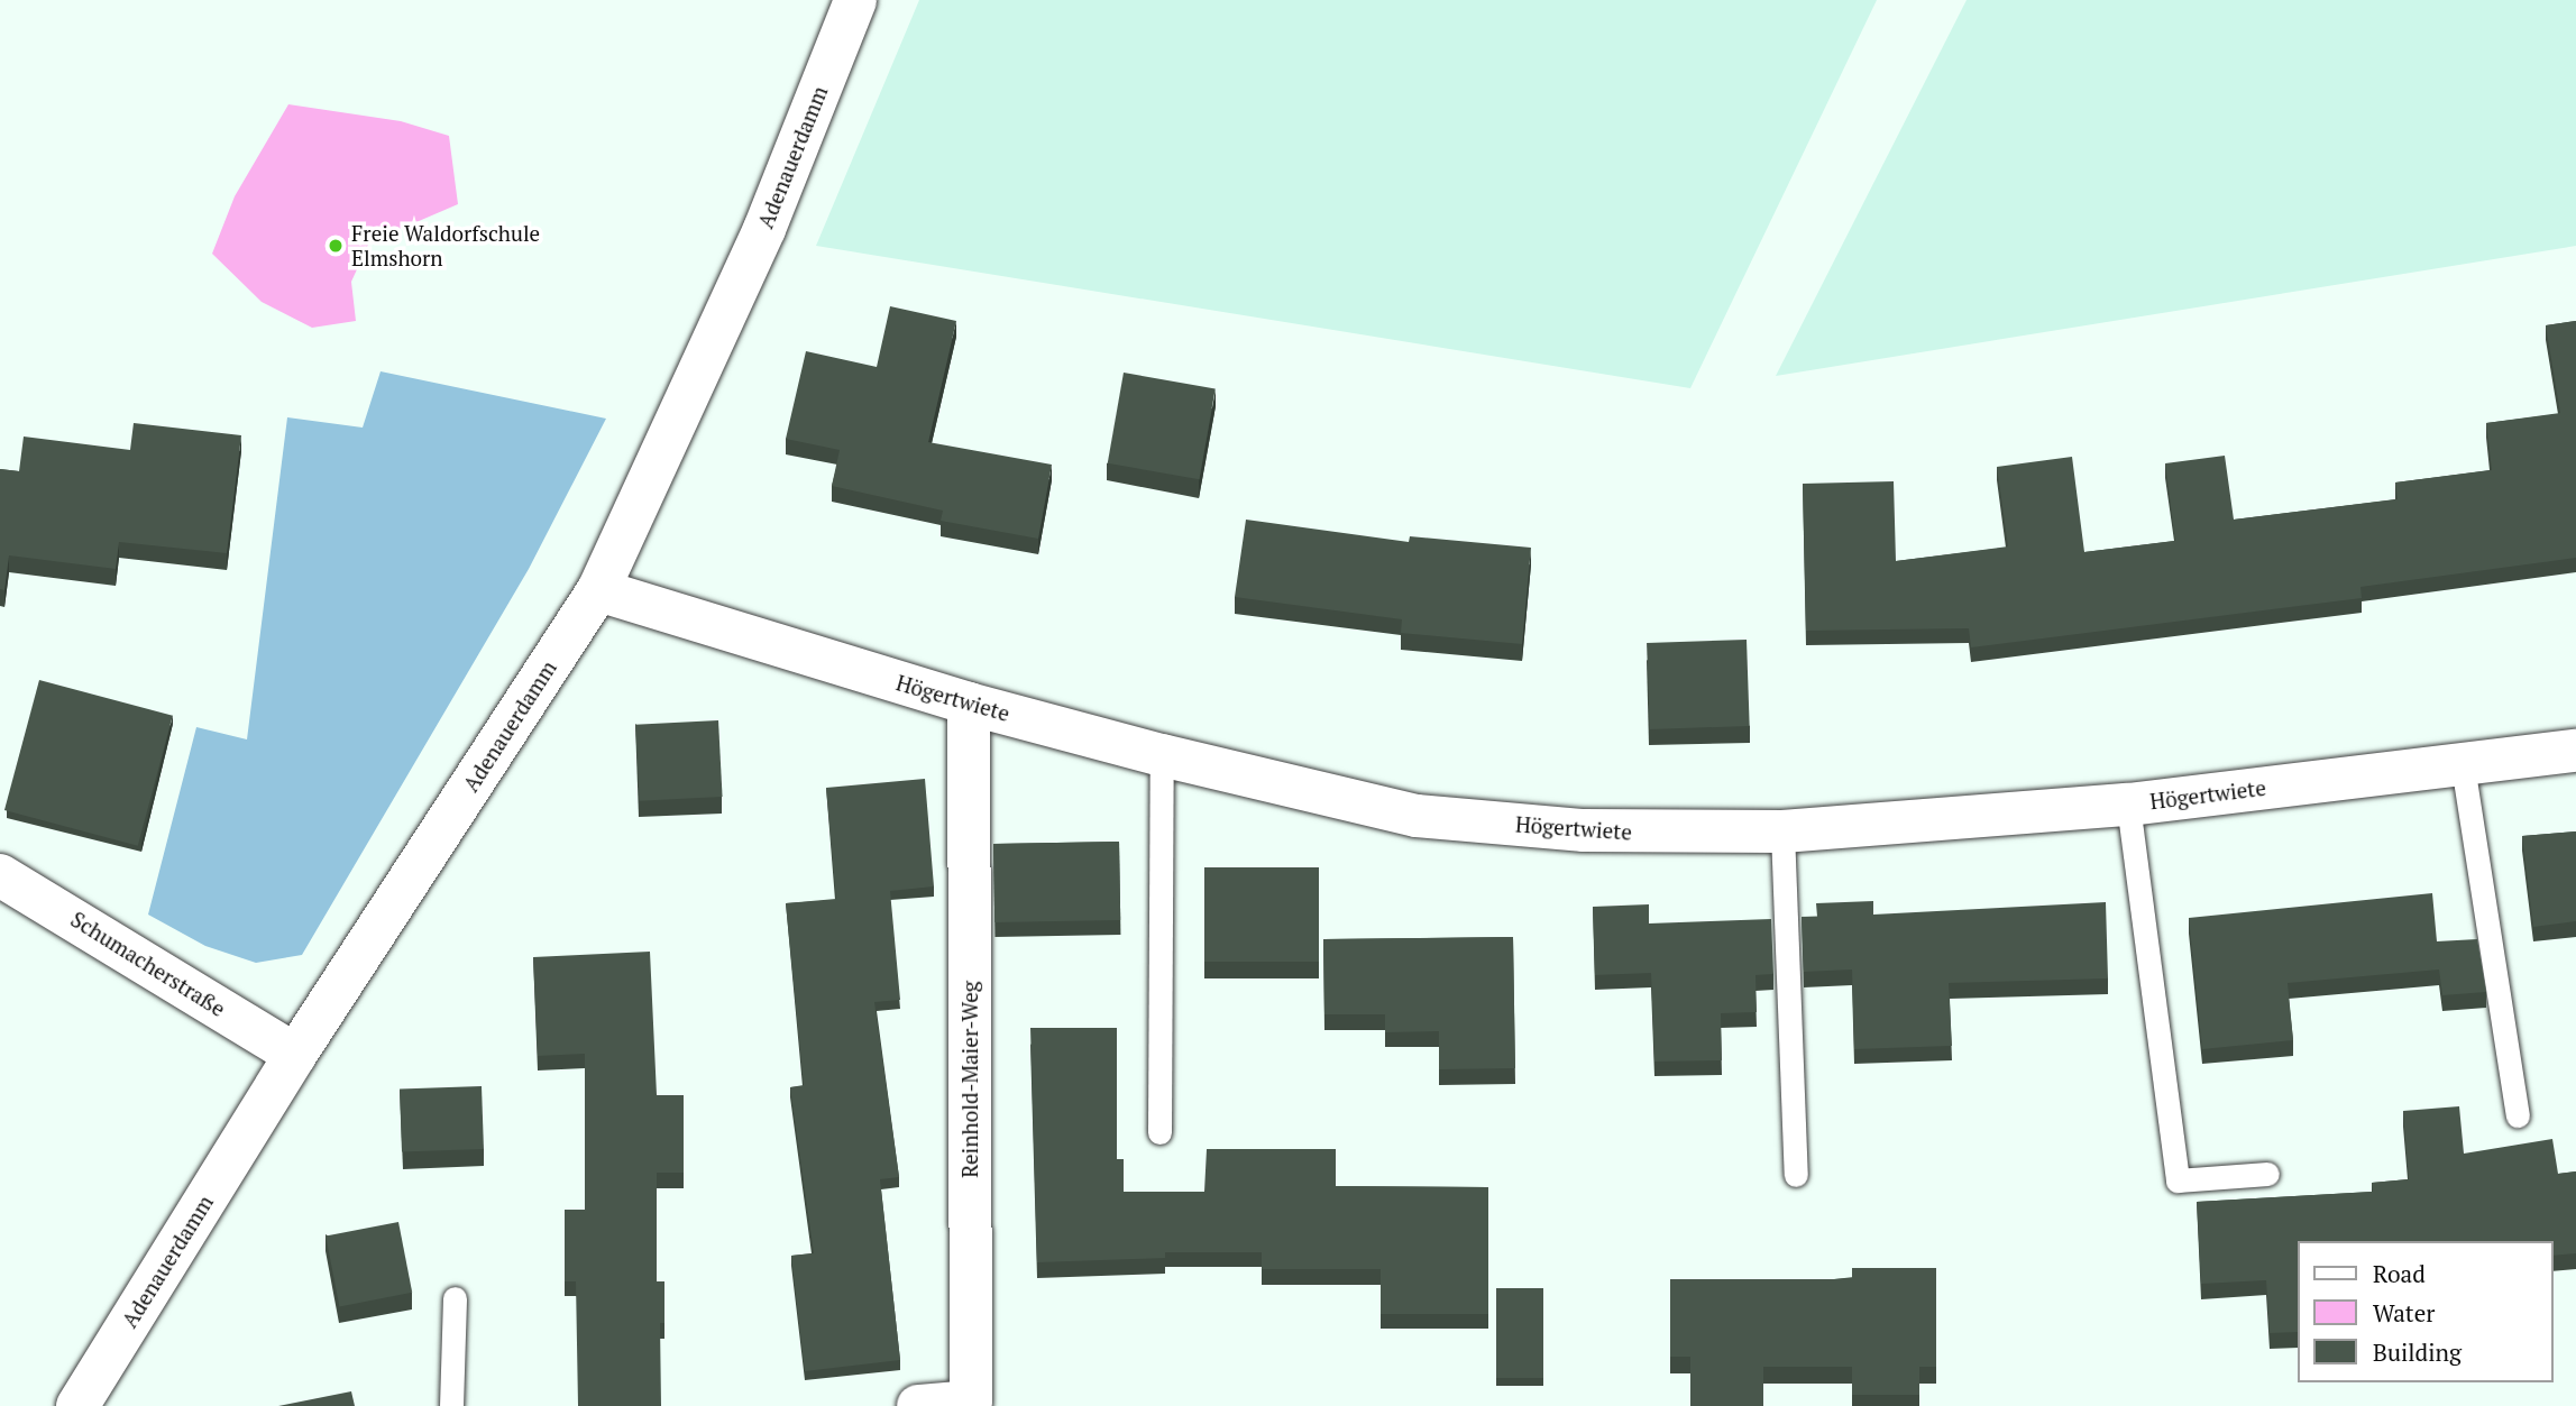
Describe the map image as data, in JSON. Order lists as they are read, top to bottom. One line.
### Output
{"streets":{"street":["Adenauerdamm","Högertwiete","Schumacherstraße","Reinhold-Maier-Weg"]},"crossings":[["Adenauerdamm","Högertwiete"],["Adenauerdamm","Schumacherstraße"],["Högertwiete","Reinhold-Maier-Weg"]],"places":["Freie Waldorfschule Elmshorn"],"legend":["Road","Water","Building"]}
